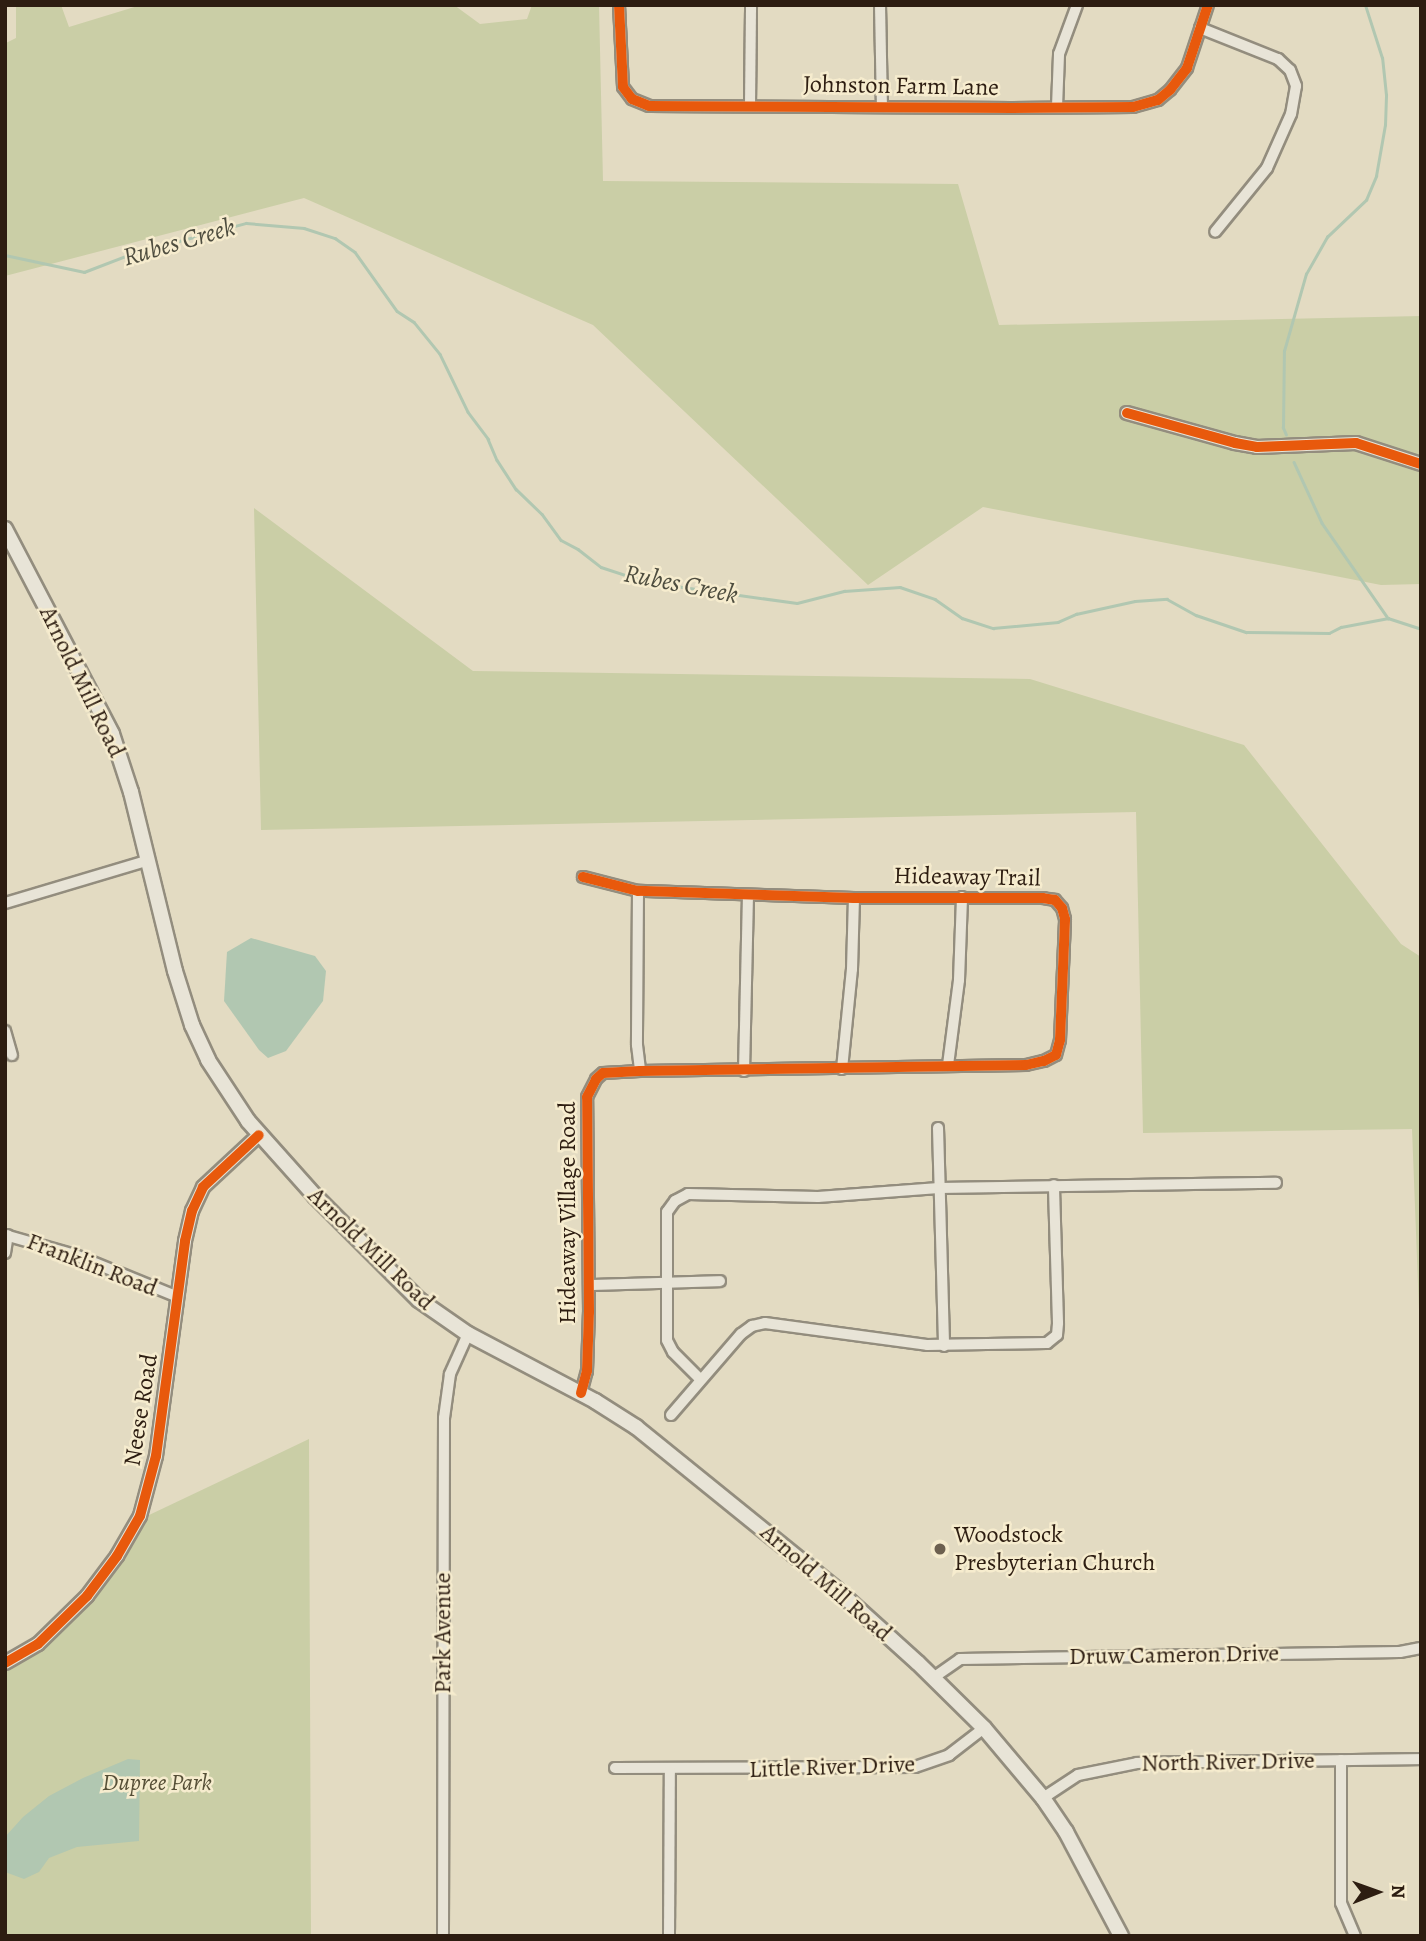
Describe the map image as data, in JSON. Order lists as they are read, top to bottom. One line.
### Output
{"streets":{"main road":["Arnold Mill Road"],"street":["Johnston Farm Lane","Hideaway Trail","Hideaway Village Road","Franklin Road","Neese Road","Park Avenue","Druw Cameron Drive","North River Drive","Little River Drive"]},"crossings":[["Arnold Mill Road","Hideaway Village Road"],["Arnold Mill Road","Neese Road"],["Arnold Mill Road","Park Avenue"],["Arnold Mill Road","Druw Cameron Drive"],["Arnold Mill Road","North River Drive"],["Arnold Mill Road","Little River Drive"],["Hideaway Trail","Hideaway Village Road"],["Franklin Road","Neese Road"]],"water":["Rubes Creek"],"parks":["Dupree Park"],"places":["Woodstock Presbyterian Church"],"north":"right"}
